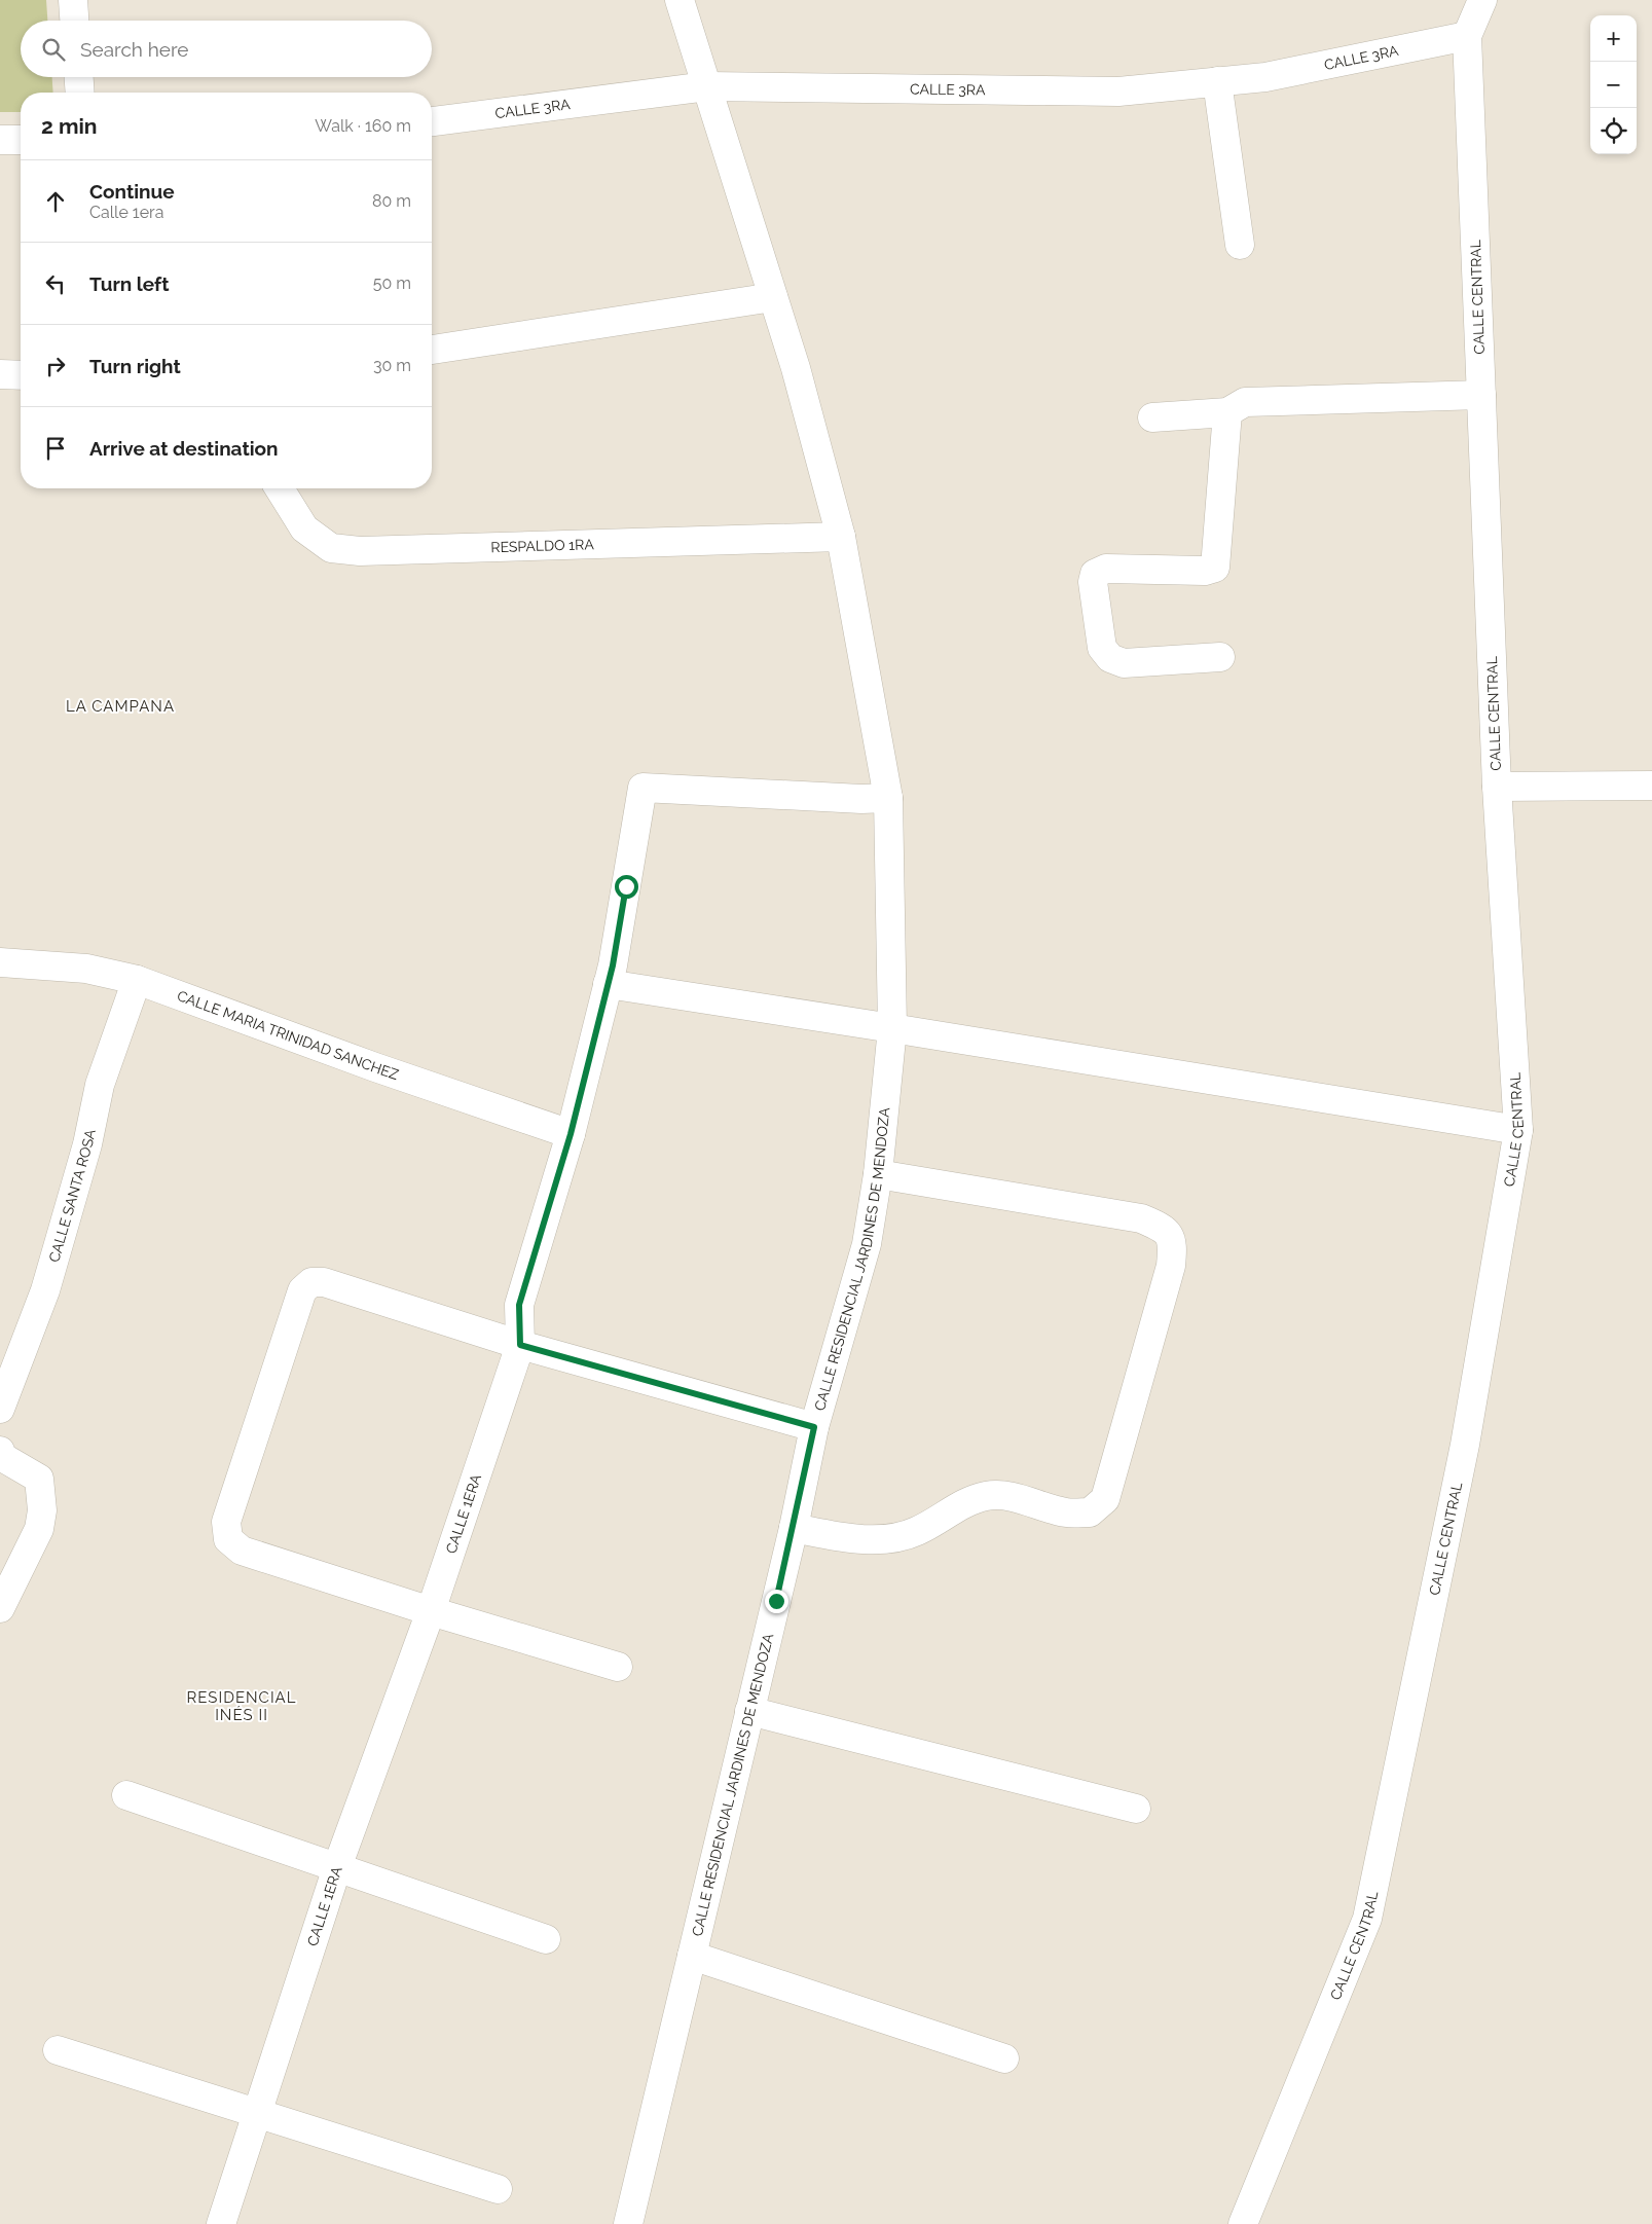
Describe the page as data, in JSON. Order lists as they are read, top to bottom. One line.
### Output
{"streets":{"street":["CALLE 3RA","CALLE CENTRAL","RESPALDO 1RA","CALLE MARIA TRINIDAD SANCHEZ","CALLE SANTA ROSA","CALLE RESIDENCIAL JARDINES DE MENDOZA","CALLE 1ERA"]},"crossings":[["CALLE 3RA","CALLE CENTRAL"],["CALLE 3RA","CALLE RESIDENCIAL JARDINES DE MENDOZA"],["RESPALDO 1RA","CALLE RESIDENCIAL JARDINES DE MENDOZA"],["CALLE MARIA TRINIDAD SANCHEZ","CALLE SANTA ROSA"],["CALLE MARIA TRINIDAD SANCHEZ","CALLE 1ERA"],["CALLE RESIDENCIAL JARDINES DE MENDOZA","CALLE 1ERA"]],"districts":["LA CAMPANA","RESIDENCIAL INÉS II"],"page":{"map_buttons":["+","−"],"search":"Search here","heading":["2 min","Walk · 160 m"],"list":[["Continue","Calle 1era","80 m"],["Turn left","50 m"],["Turn right","30 m"],"Arrive at destination"]}}
